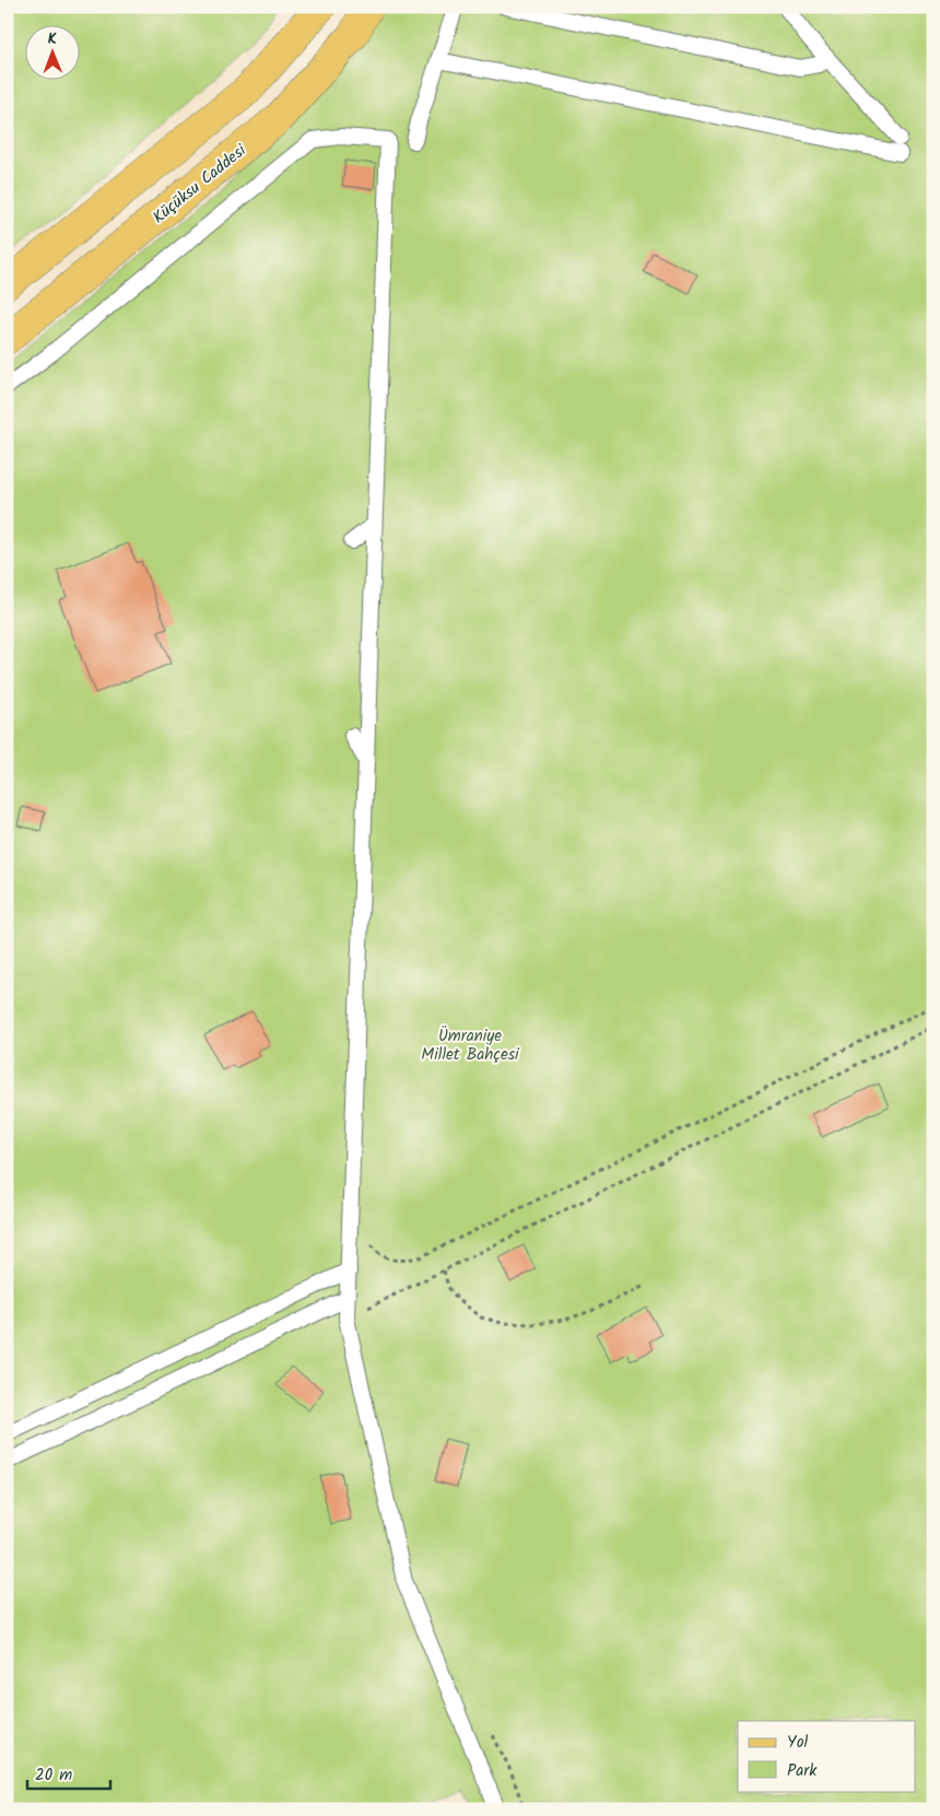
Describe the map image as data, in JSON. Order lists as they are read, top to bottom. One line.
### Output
{"streets":{"main road":["Küçüksu Caddesi"]},"parks":["Ümraniye Millet Bahçesi"],"legend":["Yol","Park"],"scale_bar":"20 m","north":"top"}
